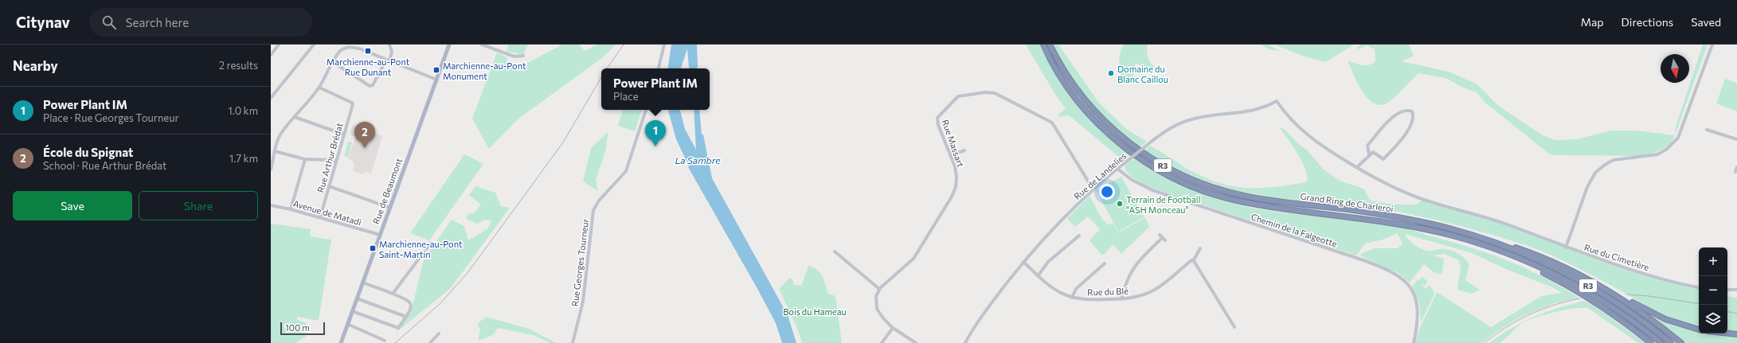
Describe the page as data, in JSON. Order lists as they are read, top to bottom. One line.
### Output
{"streets":{"highway":["R3","Grand Ring de Charleroi"],"main road":["Rue de Beaumont"],"street":["Rue Massart","Rue Arthur Brédat","Rue de Landelies","Avenue de Matadi","Chemin de la Falgeotte","Rue du Cimetière","Rue Georges Tourneur","Rue du Blé"]},"crossings":[["Rue Massart","Rue de Landelies"],["Rue Arthur Brédat","Avenue de Matadi"],["Rue de Landelies","Chemin de la Falgeotte"],["Rue de Landelies","Rue du Cimetière"],["Rue de Landelies","Rue du Blé"],["Rue de Beaumont","Avenue de Matadi"]],"water":["La Sambre"],"parks":["Bois du Hameau"],"places":{"transit":["Marchienne-au-Pont Rue Dunant","Marchienne-au-Pont Monument","Marchienne-au-Pont Saint-Martin"],"other":["Domaine du Blanc Caillou","Terrain de Football \"ASH Monceau\""]},"scale_bar":"100 m","north":"bottom","page":{"header":"Citynav","search":"Search here","nav":["Map","Directions","Saved"],"heading":["Nearby","2 results"],"popup":["Power Plant IM","Place"],"list":[{"mark":"1","name":"Power Plant IM","note":"Place · Rue Georges Tourneur","value":"1.0 km"},{"mark":"2","name":"École du Spignat","note":"School · Rue Arthur Brédat","value":"1.7 km"}],"pins":["1","2"],"buttons":["Save","Share"],"map_buttons":["+","−"],"scale":"100 m"}}
